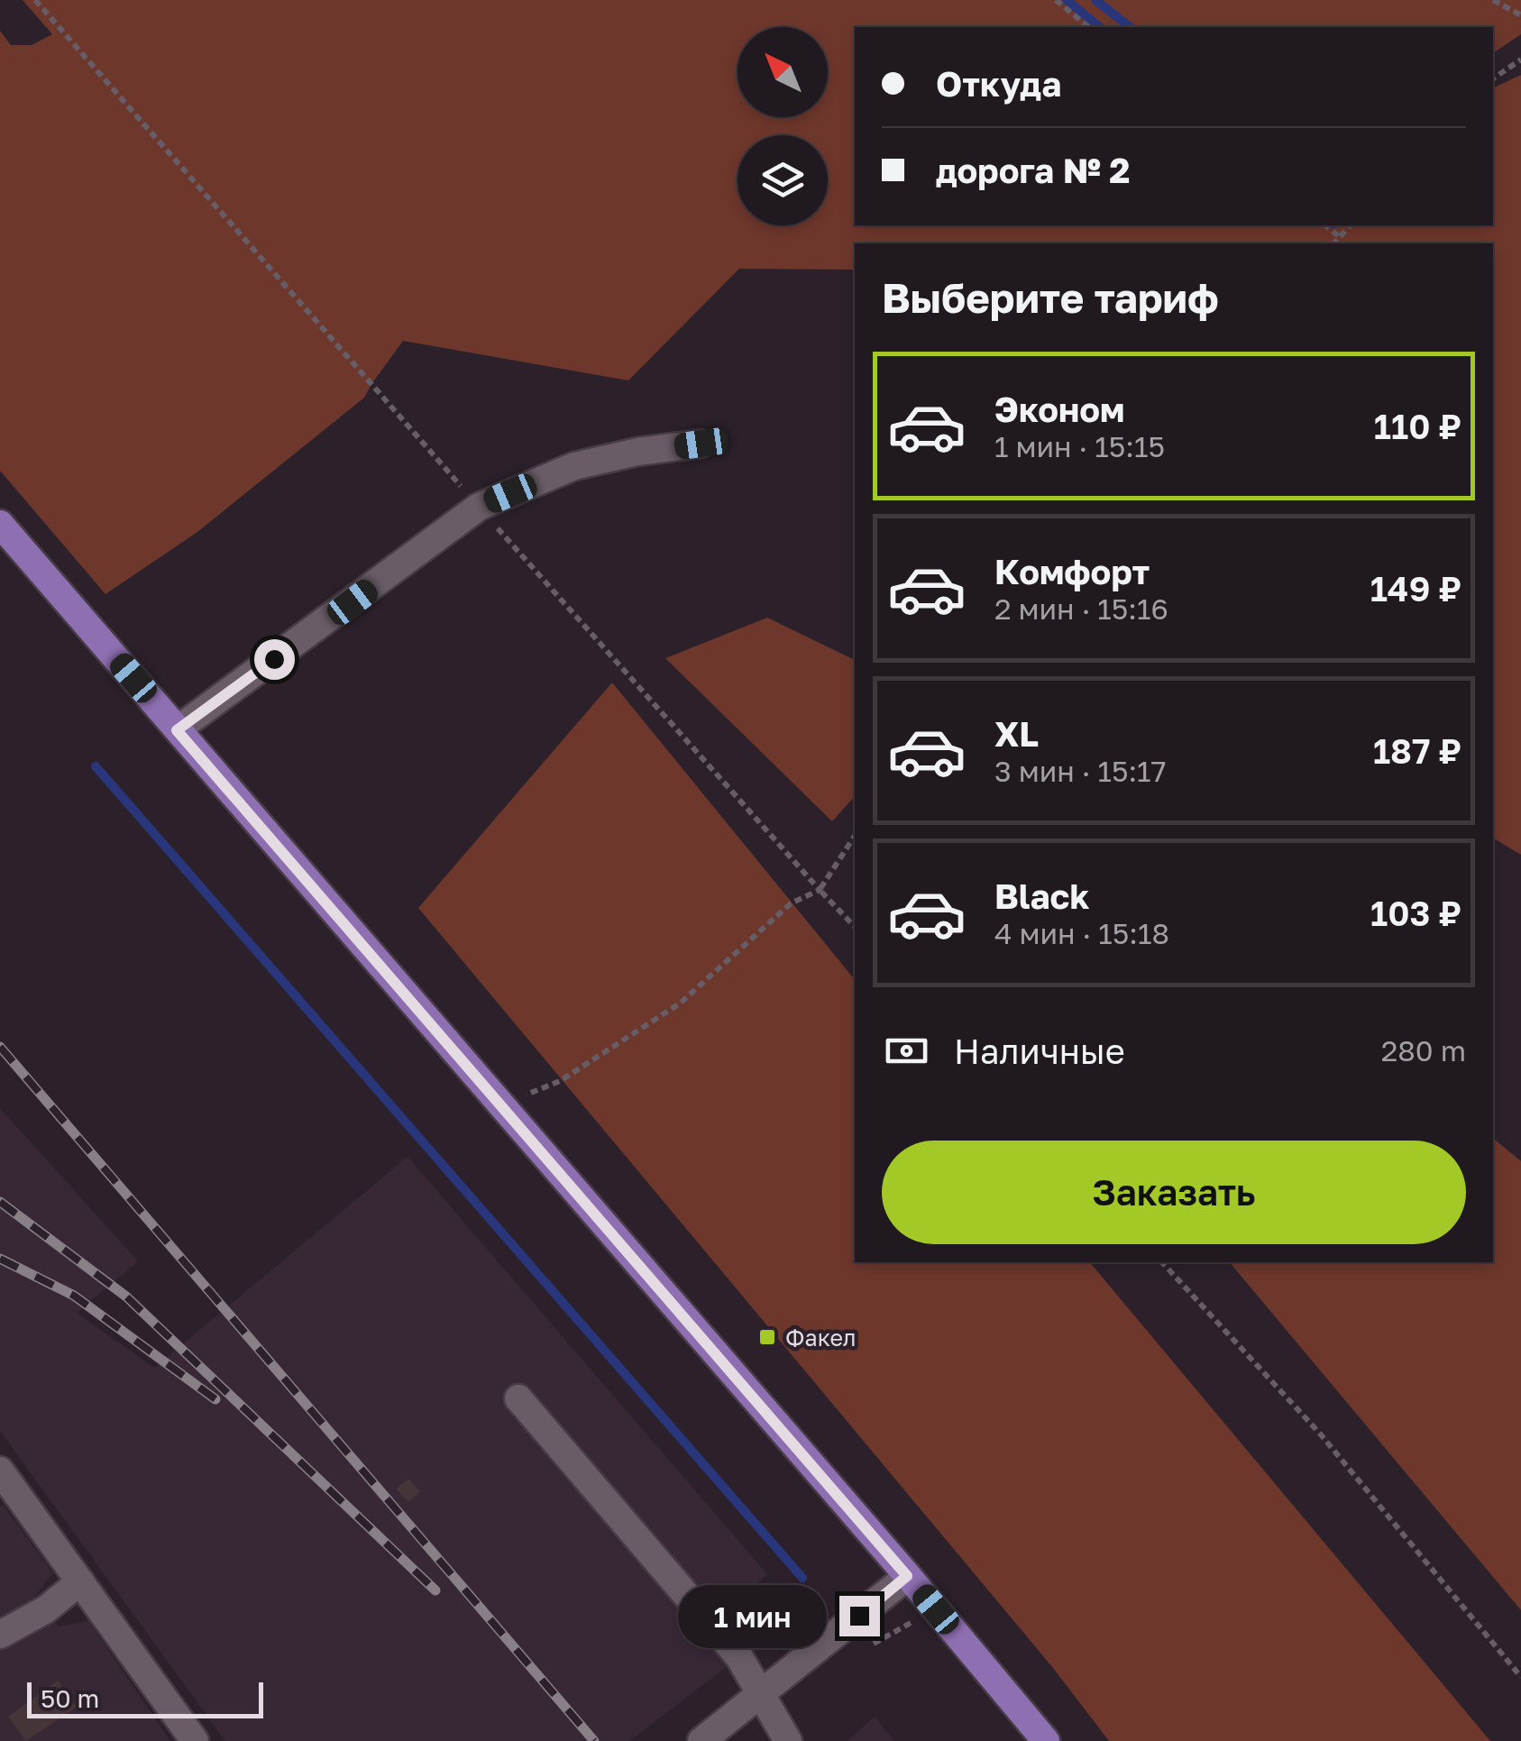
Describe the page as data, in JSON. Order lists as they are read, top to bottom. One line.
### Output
{"places":{"transit":["Факел"]},"scale_bar":"50 m","north":"top left","page":{"banner":["Откуда","дорога № 2"],"heading":"Выберите тариф","list":[{"name":"Эконом","note":"1 мин · 15:15","value":"110 ₽"},{"name":"Комфорт","note":"2 мин · 15:16","value":"149 ₽"},{"name":"XL","note":"3 мин · 15:17","value":"187 ₽"},{"name":"Black","note":"4 мин · 15:18","value":"103 ₽"}],"pay":["Наличные","280 m"],"buttons":"Заказать","bubble":"1 мин","scale":"50 m"}}
